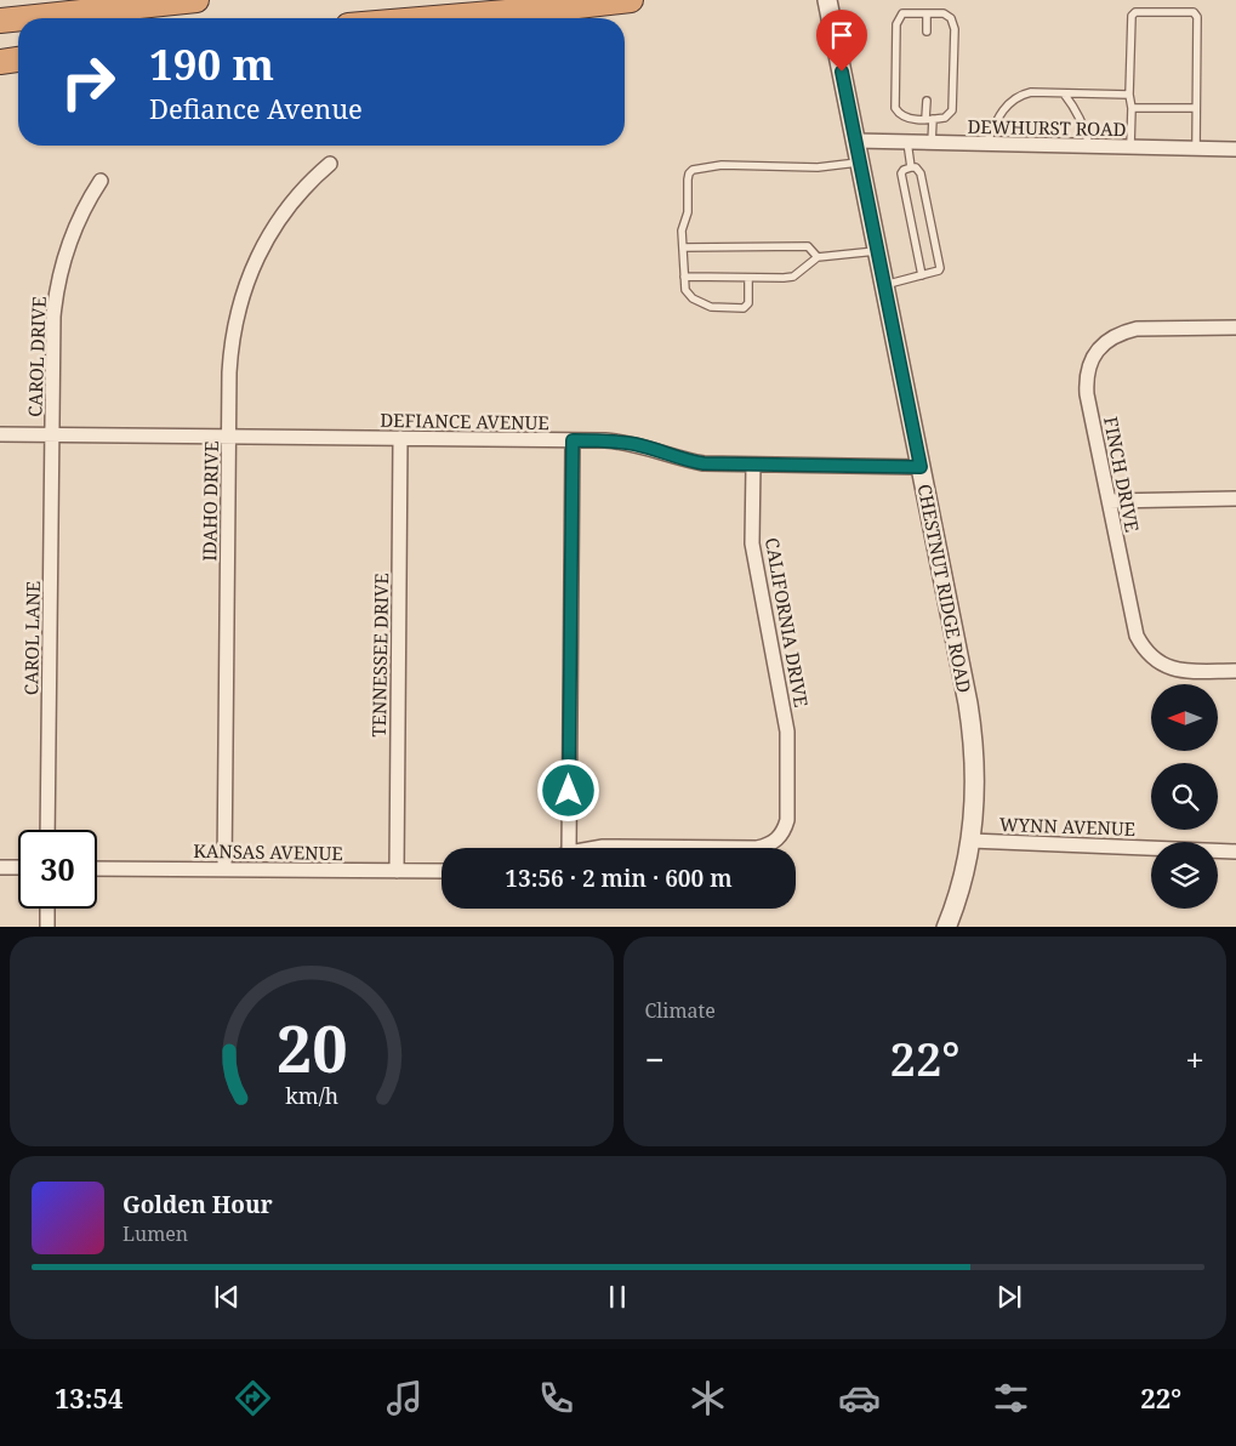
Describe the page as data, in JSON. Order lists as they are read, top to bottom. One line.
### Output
{"streets":{"street":["DEWHURST ROAD","CAROL DRIVE","DEFIANCE AVENUE","FINCH DRIVE","IDAHO DRIVE","CHESTNUT RIDGE ROAD","CALIFORNIA DRIVE","CAROL LANE","TENNESSEE DRIVE","WYNN AVENUE","KANSAS AVENUE"]},"crossings":[["DEWHURST ROAD","CHESTNUT RIDGE ROAD"],["CAROL DRIVE","DEFIANCE AVENUE"],["CAROL DRIVE","CAROL LANE"],["DEFIANCE AVENUE","IDAHO DRIVE"],["DEFIANCE AVENUE","CHESTNUT RIDGE ROAD"],["DEFIANCE AVENUE","CALIFORNIA DRIVE"],["DEFIANCE AVENUE","CAROL LANE"],["DEFIANCE AVENUE","TENNESSEE DRIVE"],["IDAHO DRIVE","KANSAS AVENUE"],["CHESTNUT RIDGE ROAD","WYNN AVENUE"],["TENNESSEE DRIVE","KANSAS AVENUE"]],"north":"left","page":{"turn":["190 m","Defiance Avenue"],"limit":"30","trip":"13:56 · 2 min · 600 m","tile":"Climate","heat":["−","22°","+"],"song":["Golden Hour","Lumen"],"tabs":["13:54","22°"],"gauge":["20","km/h"]}}
